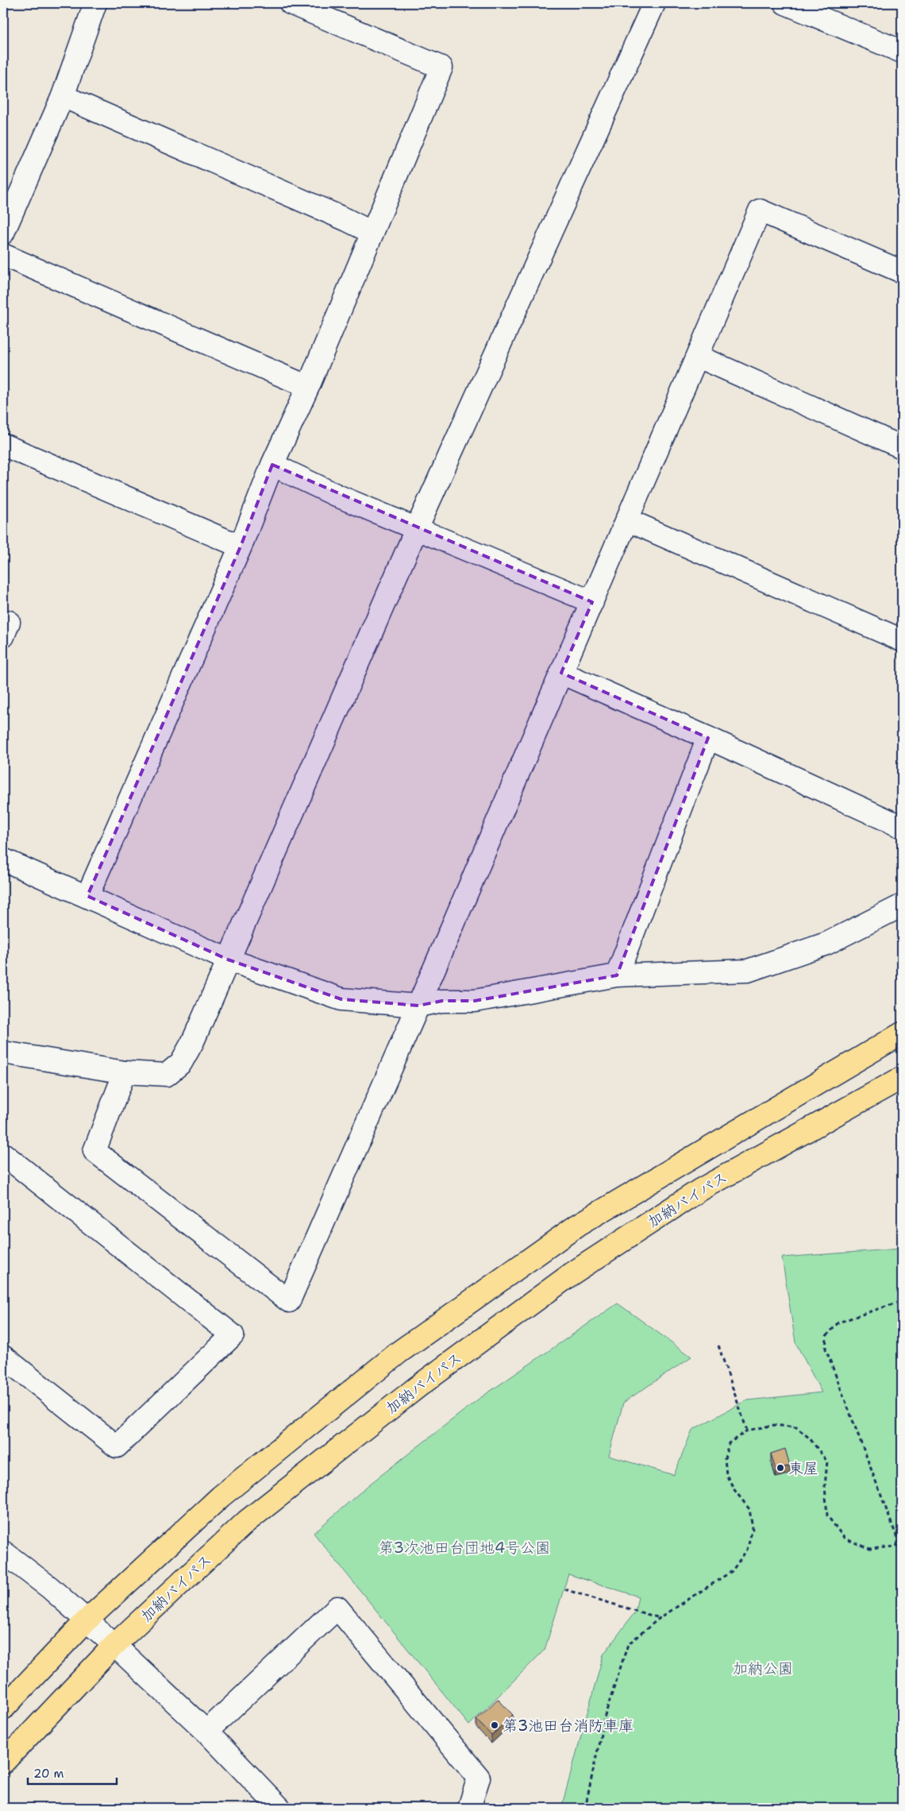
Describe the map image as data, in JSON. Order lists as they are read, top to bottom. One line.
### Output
{"streets":{"highway":["加納バイパス"]},"parks":["第3次池田台団地4号公園","加納公園"],"places":["東屋","第3池田台消防車庫"],"scale_bar":"20 m"}
